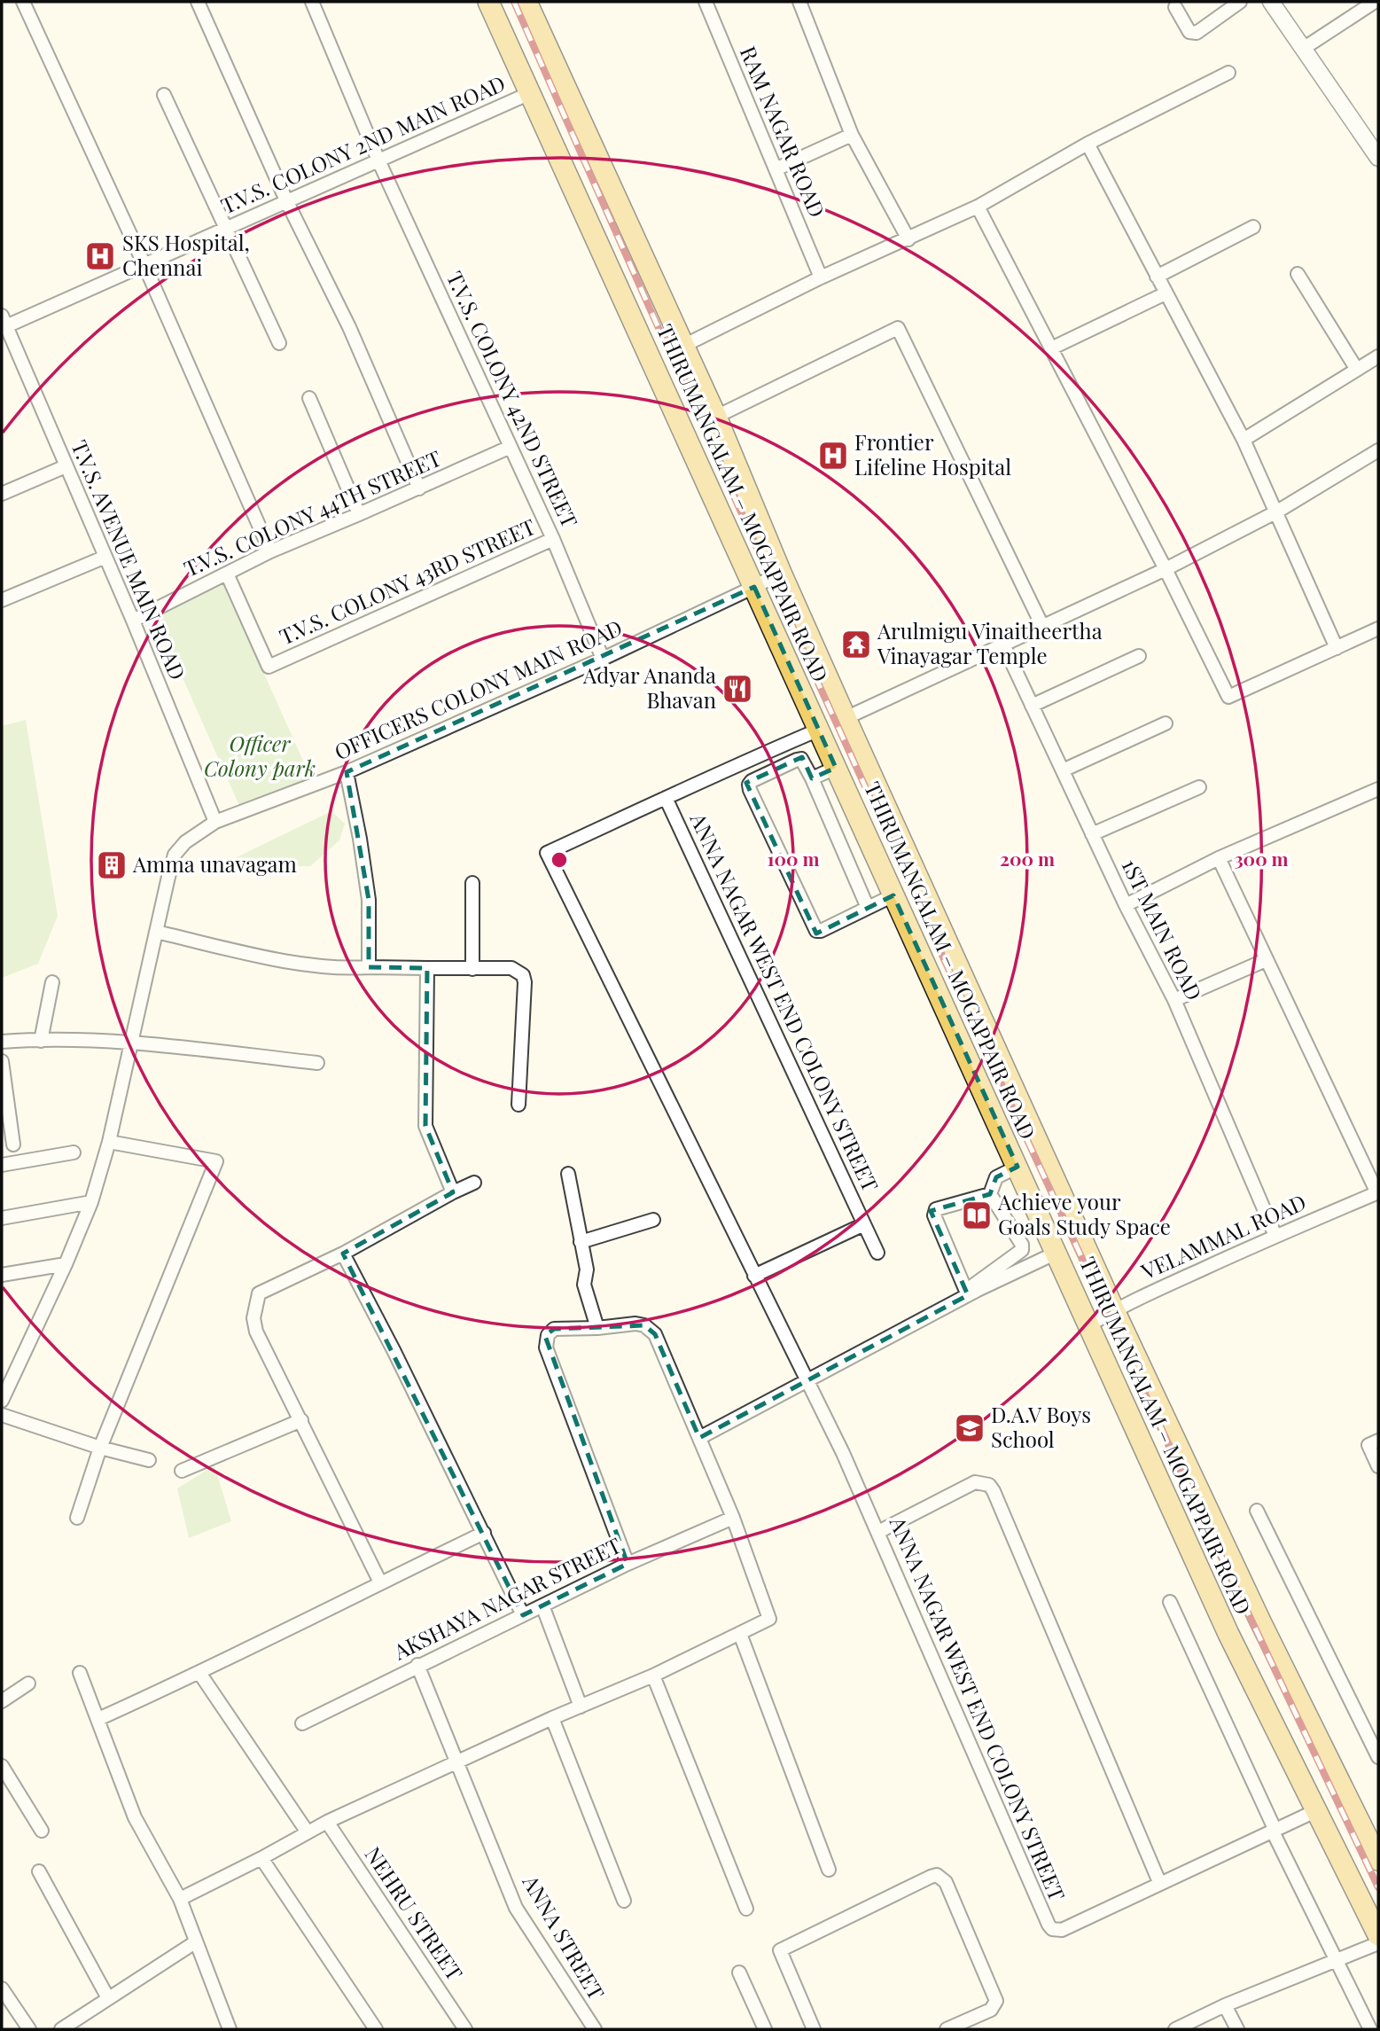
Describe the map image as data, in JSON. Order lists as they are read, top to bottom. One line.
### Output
{"streets":{"main road":["THIRUMANGALAM – MOGAPPAIR ROAD"],"street":["RAM NAGAR ROAD","T.V.S. COLONY 2ND MAIN ROAD","T.V.S. COLONY 42ND STREET","T.V.S. COLONY 44TH STREET","T.V.S. AVENUE MAIN ROAD","T.V.S. COLONY 43RD STREET","OFFICERS COLONY MAIN ROAD","1ST MAIN ROAD","ANNA NAGAR WEST END COLONY STREET","VELAMMAL ROAD","AKSHAYA NAGAR STREET","NEHRU STREET","ANNA STREET"]},"crossings":[["T.V.S. COLONY 2ND MAIN ROAD","T.V.S. COLONY 42ND STREET"],["T.V.S. COLONY 2ND MAIN ROAD","THIRUMANGALAM – MOGAPPAIR ROAD"],["T.V.S. COLONY 2ND MAIN ROAD","T.V.S. AVENUE MAIN ROAD"],["T.V.S. COLONY 42ND STREET","T.V.S. COLONY 44TH STREET"],["T.V.S. COLONY 42ND STREET","T.V.S. COLONY 43RD STREET"],["T.V.S. COLONY 42ND STREET","OFFICERS COLONY MAIN ROAD"],["THIRUMANGALAM – MOGAPPAIR ROAD","OFFICERS COLONY MAIN ROAD"],["THIRUMANGALAM – MOGAPPAIR ROAD","ANNA NAGAR WEST END COLONY STREET"],["THIRUMANGALAM – MOGAPPAIR ROAD","VELAMMAL ROAD"],["T.V.S. COLONY 44TH STREET","T.V.S. AVENUE MAIN ROAD"],["T.V.S. COLONY 44TH STREET","T.V.S. COLONY 43RD STREET"],["T.V.S. AVENUE MAIN ROAD","OFFICERS COLONY MAIN ROAD"],["1ST MAIN ROAD","VELAMMAL ROAD"],["AKSHAYA NAGAR STREET","ANNA STREET"]],"parks":["Officer Colony park"],"places":{"hospital":["SKS Hospital, Chennai","Frontier Lifeline Hospital"],"temple":["Arulmigu Vinaitheertha Vinayagar Temple"],"restaurant":["Adyar Ananda Bhavan"],"building":["Amma unavagam"],"library":["Achieve your Goals Study Space"],"school or university":["D.A.V Boys School"]},"rings":["100 m","200 m","300 m"]}
